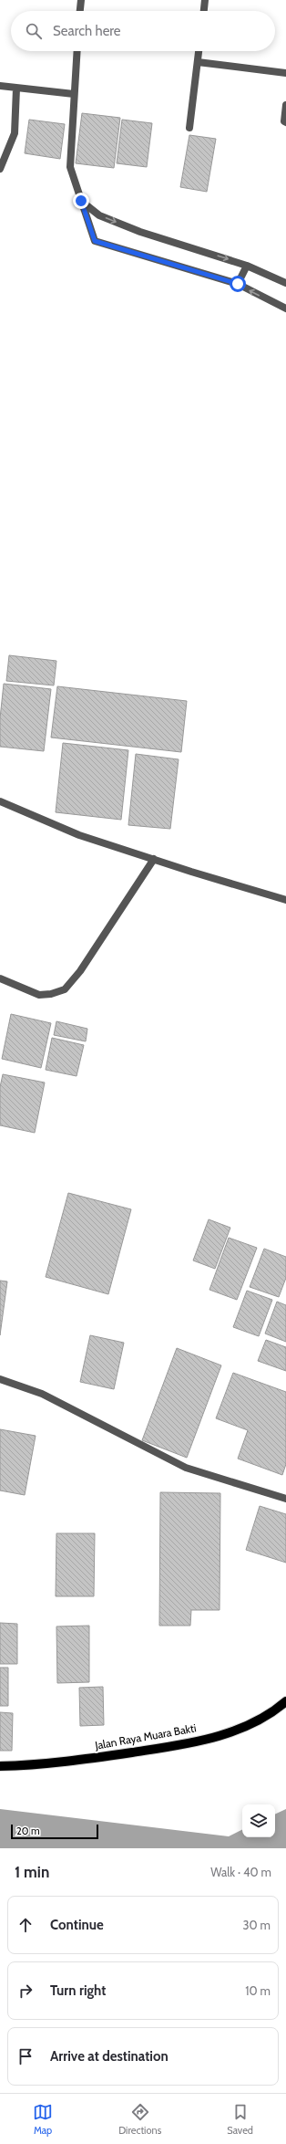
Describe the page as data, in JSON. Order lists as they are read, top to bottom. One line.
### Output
{"streets":{"main road":["Jalan Raya Muara Bakti"]},"scale_bar":"20 m","page":{"search":"Search here","scale":"20 m","heading":["1 min","Walk · 40 m"],"list":[["Continue","30 m"],["Turn right","10 m"],"Arrive at destination"],"nav":["Map","Directions","Saved"]}}
